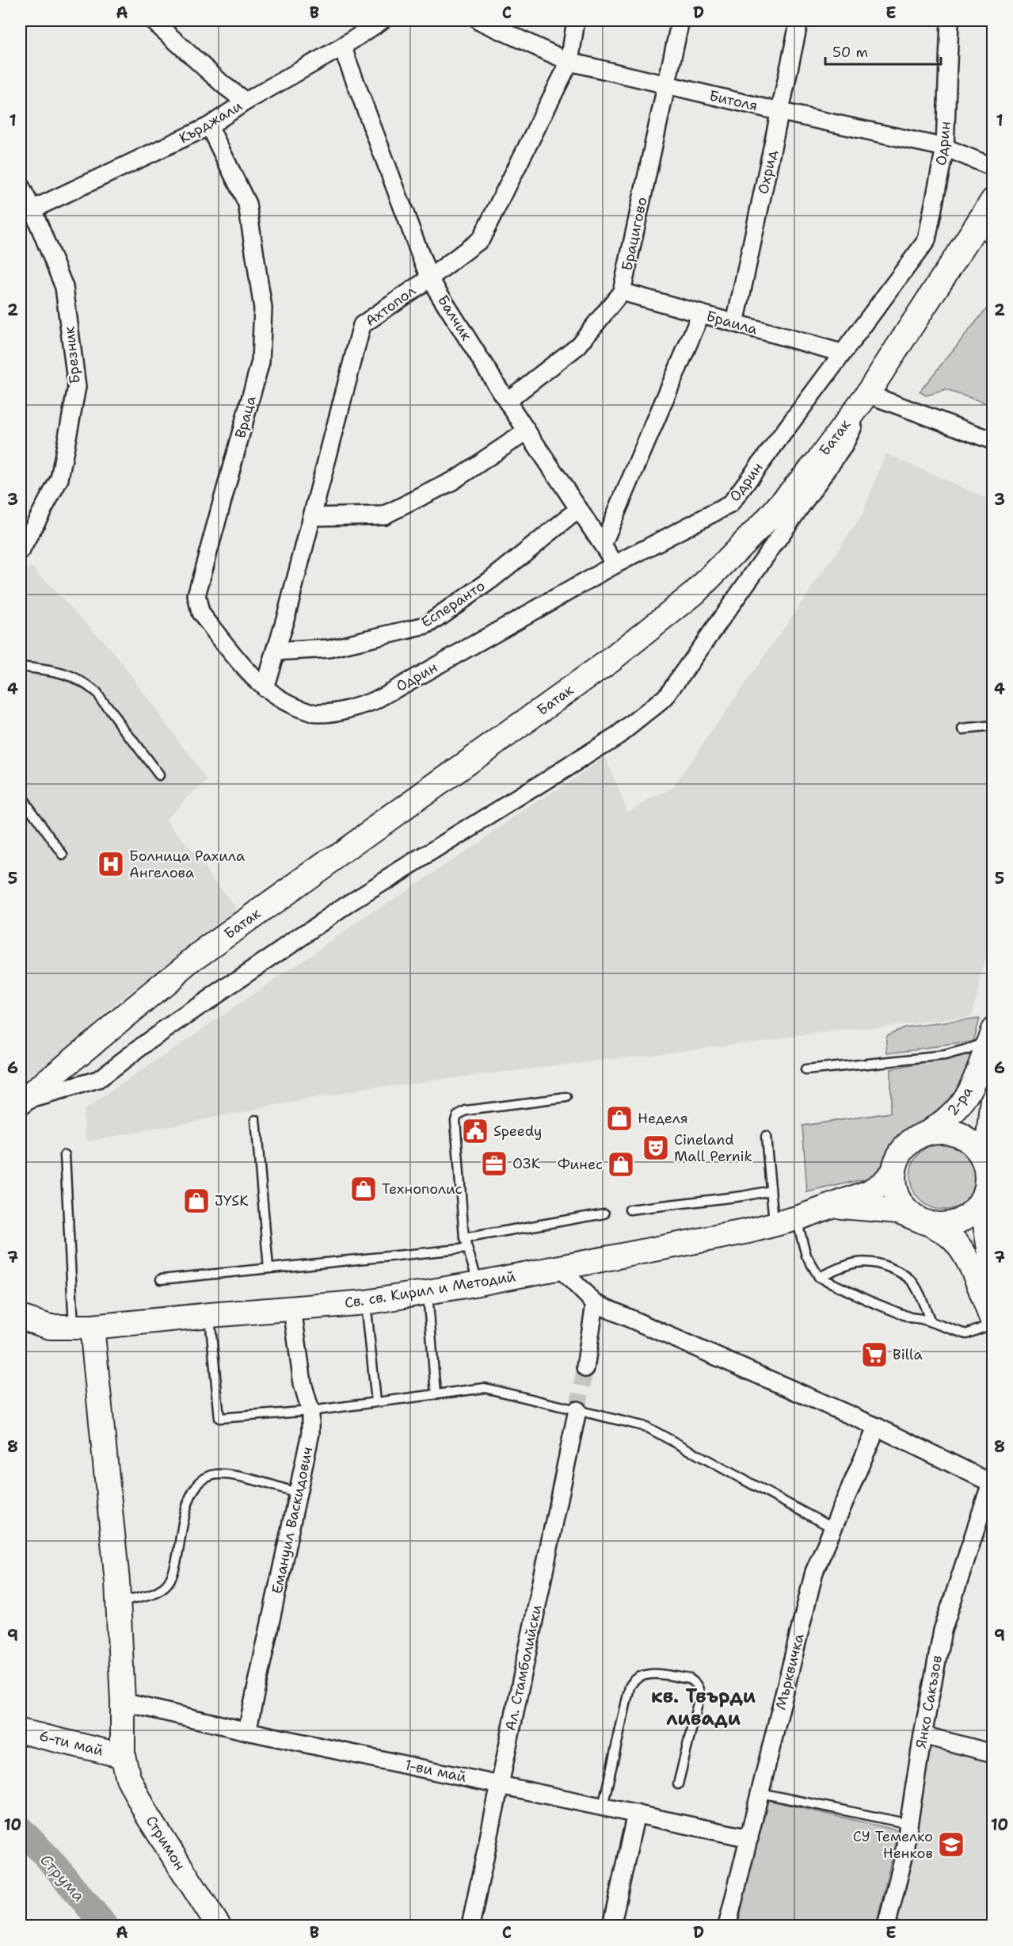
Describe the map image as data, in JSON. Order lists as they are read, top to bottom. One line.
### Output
{"streets":{"street":["Битоля","Кърджали","Одрин","Охрид","Брацигово","Ахтопол","Балчик","Браила","Брезник","Враца","Батак","Есперанто","2-ра","Св. св. Кирил и Методий","Емануил Васкидович","Ал. Стамболийски","Мърквичка","Янко Сакъзов","6-ти май","1-ви май","Стримон"]},"crossings":[["Битоля","Одрин"],["Битоля","Охрид"],["Битоля","Брацигово"],["Битоля","Ахтопол"],["Кърджали","Балчик"],["Кърджали","Брезник"],["Кърджали","Враца"],["Одрин","Ахтопол"],["Одрин","Балчик"],["Одрин","Браила"],["Одрин","Враца"],["Охрид","Браила"],["Брацигово","Балчик"],["Брацигово","Браила"],["Ахтопол","Балчик"],["Ахтопол","Враца"],["Ахтопол","Есперанто"],["Балчик","Есперанто"],["2-ра","Св. св. Кирил и Методий"],["Св. св. Кирил и Методий","Емануил Васкидович"],["Емануил Васкидович","1-ви май"],["Ал. Стамболийски","1-ви май"],["Мърквичка","1-ви май"],["6-ти май","Стримон"]],"districts":["кв. Твърди ливади"],"water":["Струма"],"places":{"hospital":["Болница Рахила Ангелова"],"shop":["Неделя","Финес","Технополис","JYSK"],"public building":["Speedy"],"theatre":["Cineland Mall Pernik"],"office":["ОЗК"],"supermarket":["Billa"],"school or university":["СУ Темелко Ненков"]},"scale_bar":"50 m","grid":{"columns":["A","B","C","D","E"],"rows":["1","2","3","4","5","6","7","8","9","10"]}}
